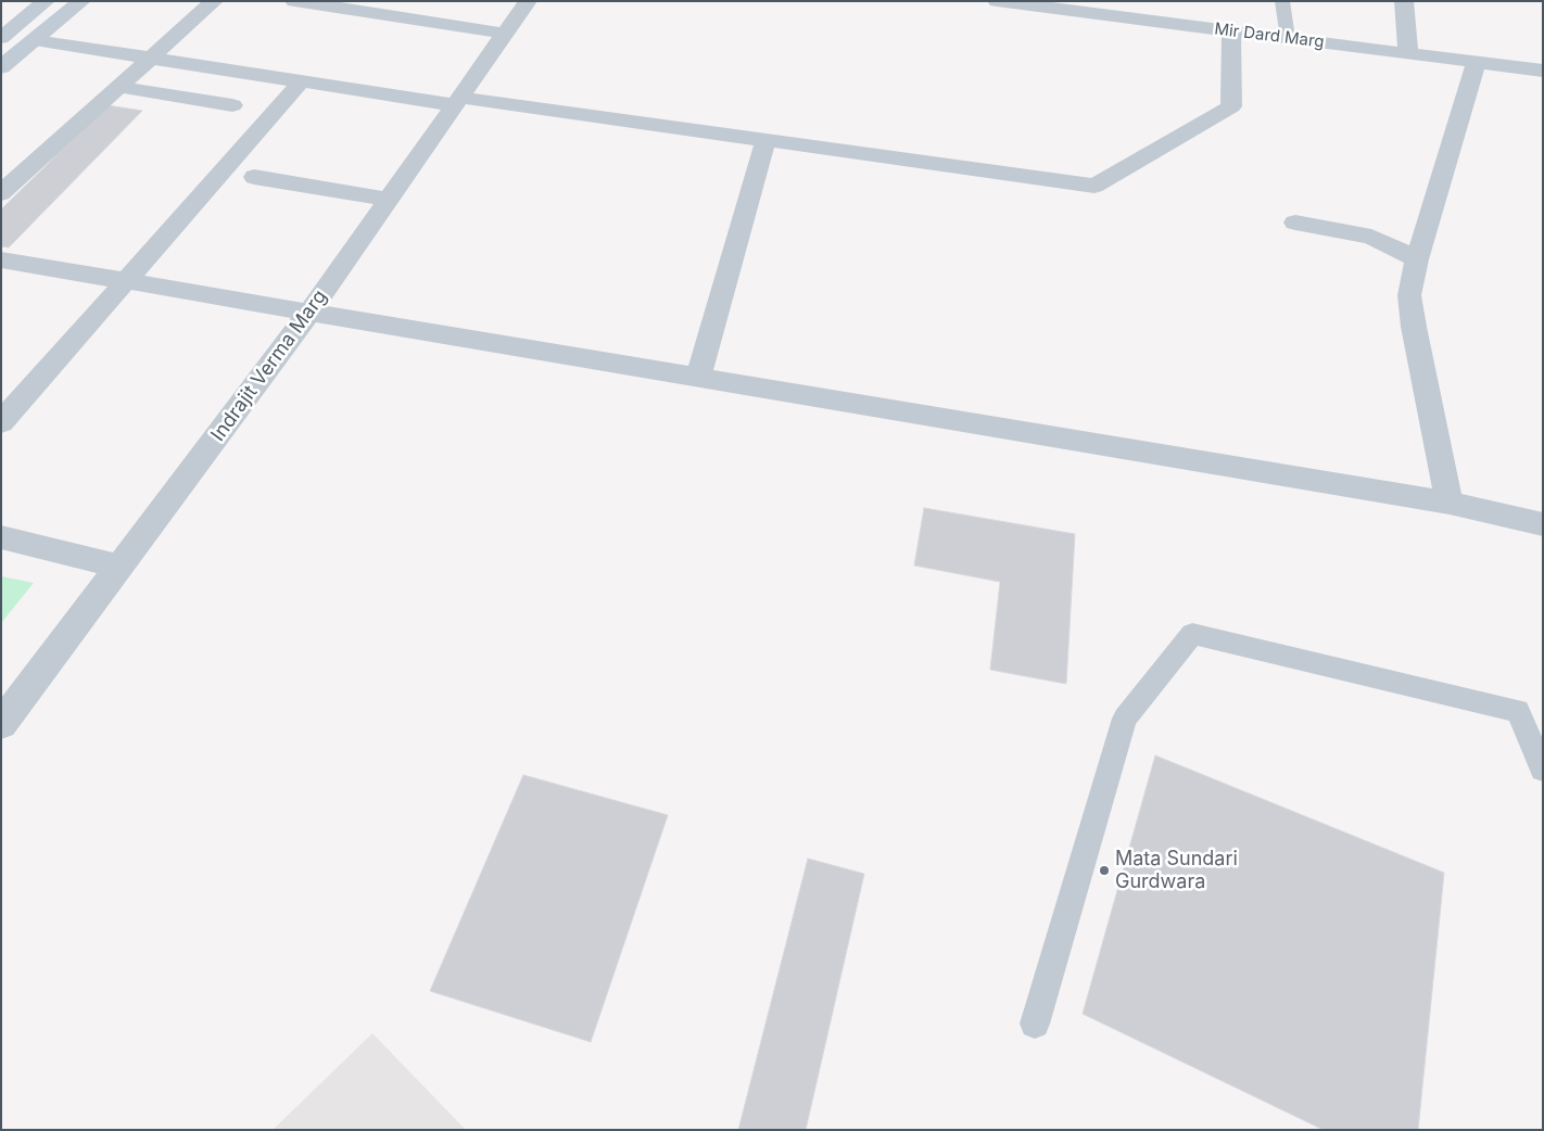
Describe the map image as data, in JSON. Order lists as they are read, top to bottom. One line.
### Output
{"streets":{"street":["Mir Dard Marg","Indrajit Verma Marg"]},"places":["Mata Sundari Gurdwara"]}
